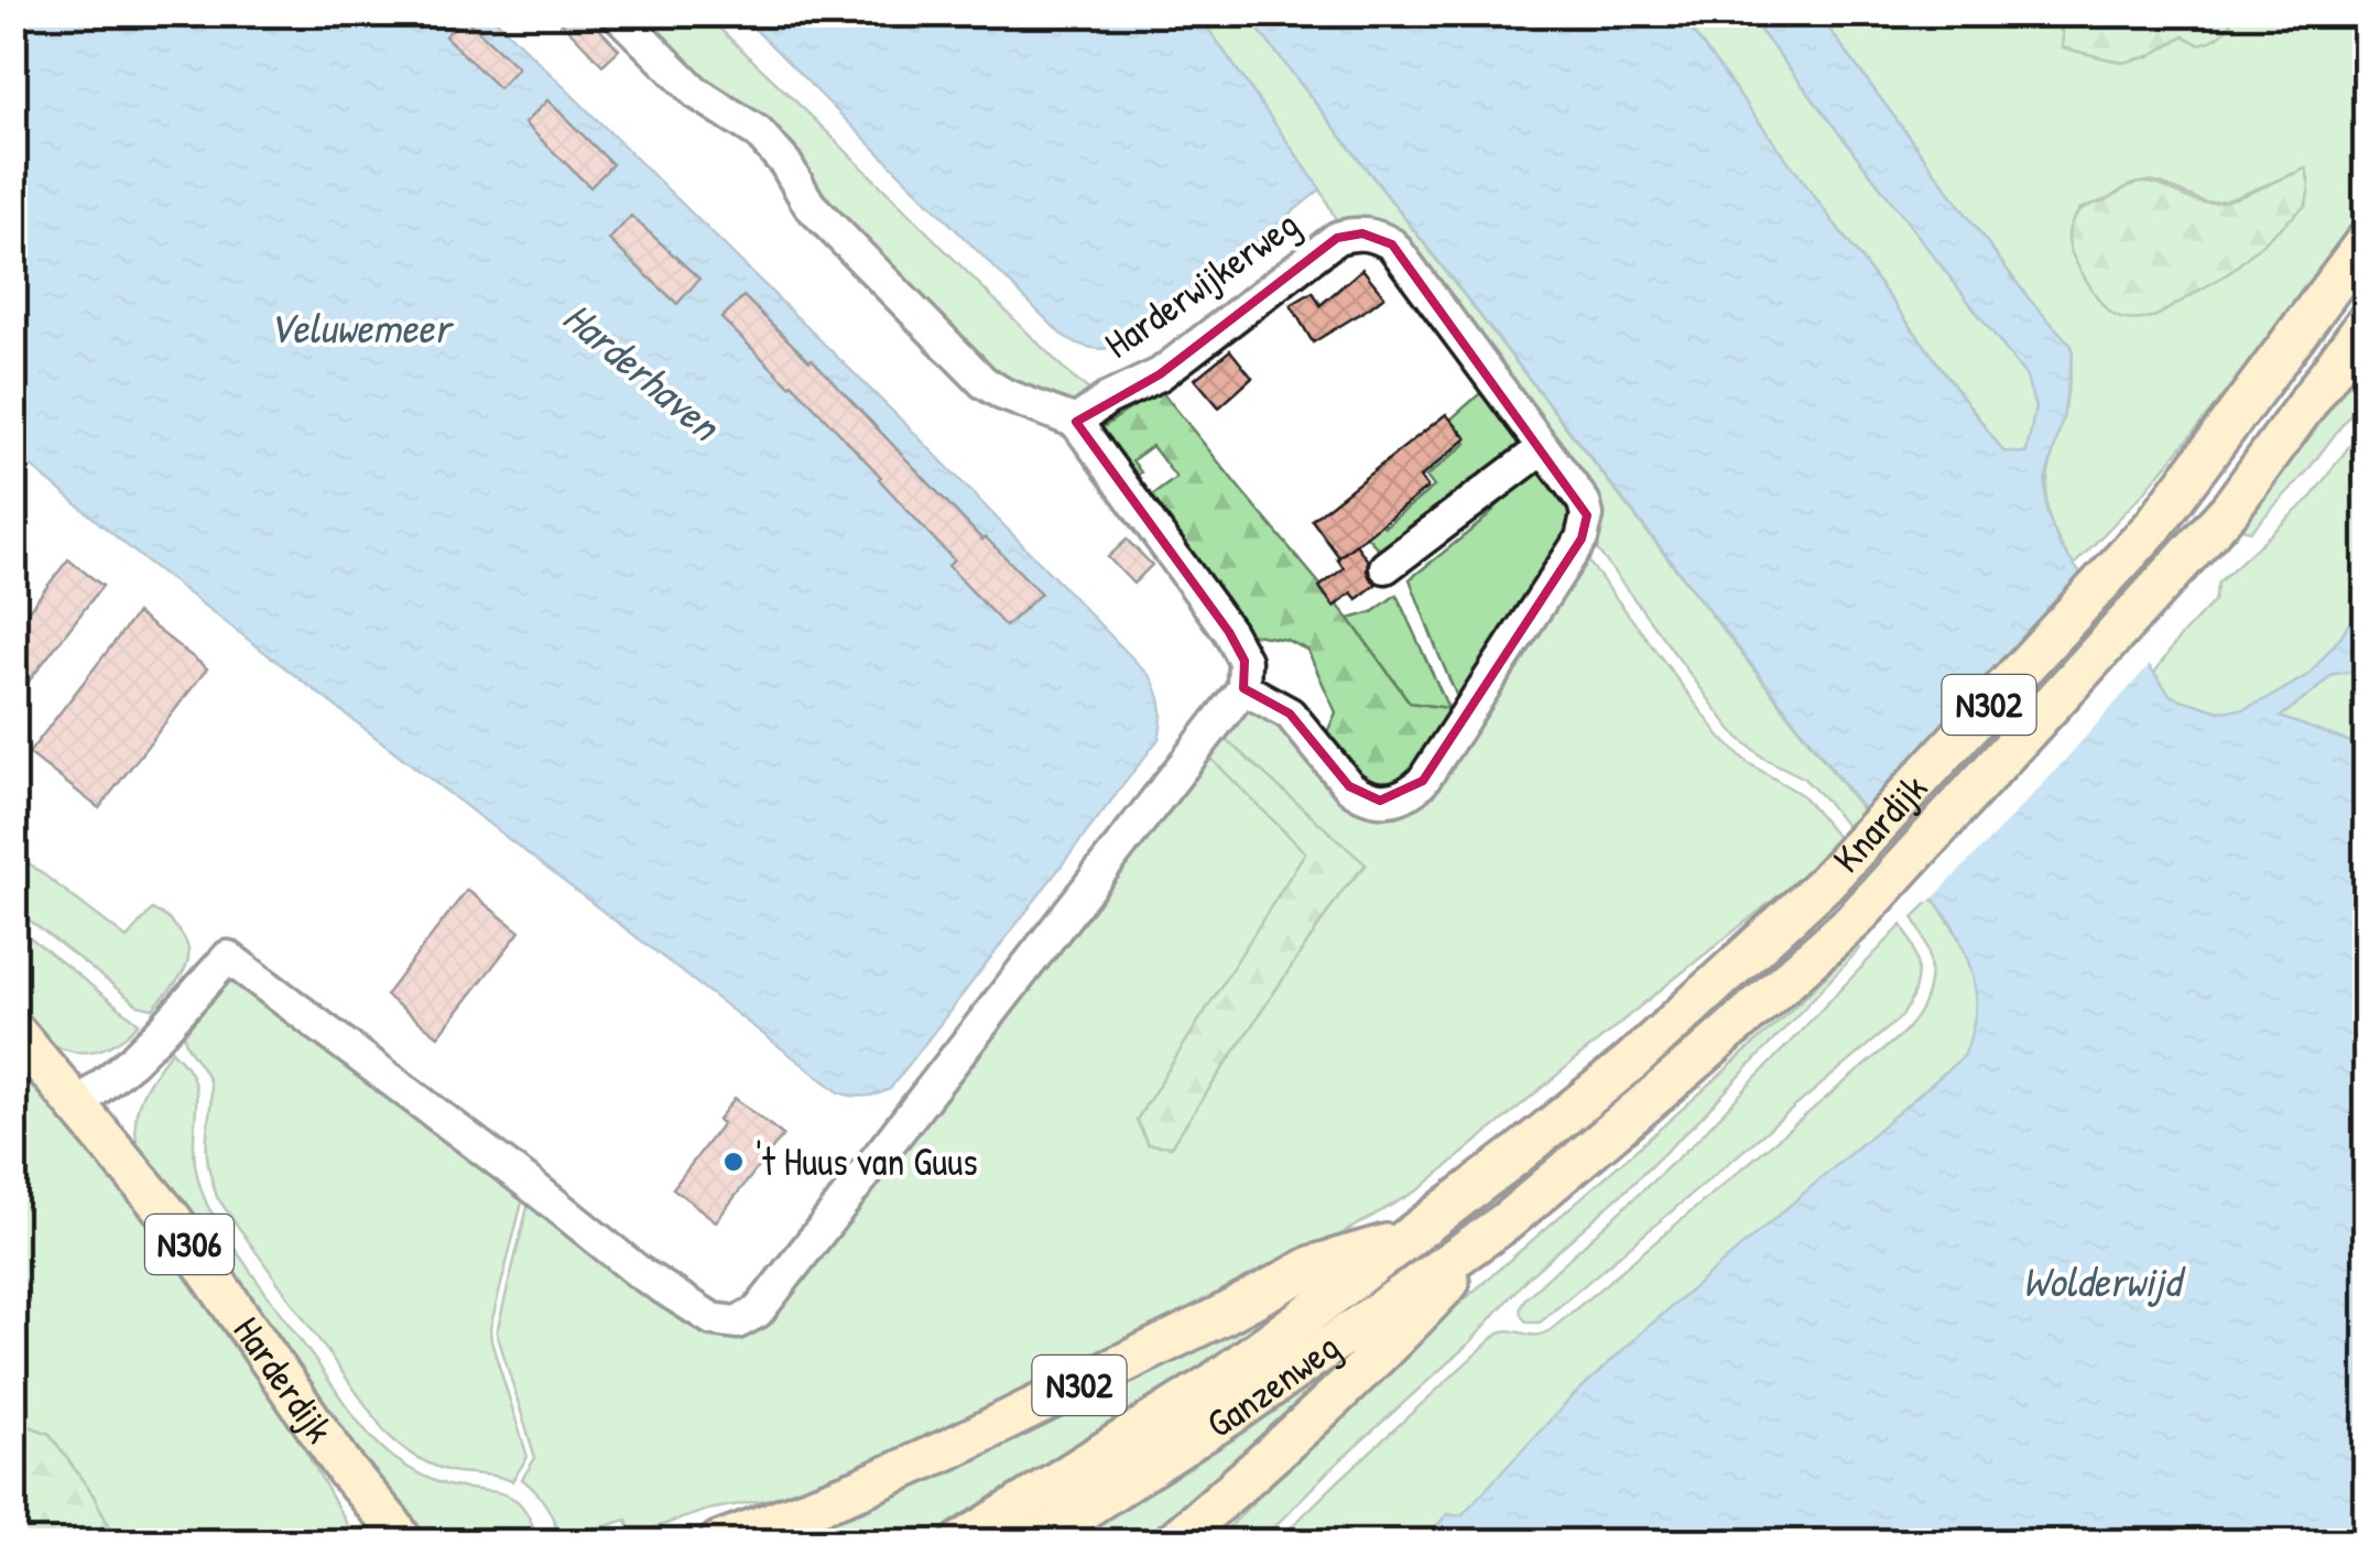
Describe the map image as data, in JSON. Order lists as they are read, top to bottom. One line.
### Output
{"streets":{"main road":["N302","Knardijk","N306","Harderdijk","Ganzenweg"],"street":["Harderwijkerweg"]},"crossings":[["N302","Knardijk"],["N302","Ganzenweg"],["Knardijk","Ganzenweg"]],"water":["Veluwemeer","Harderhaven","Wolderwijd"],"places":["'t Huus van Guus"]}
